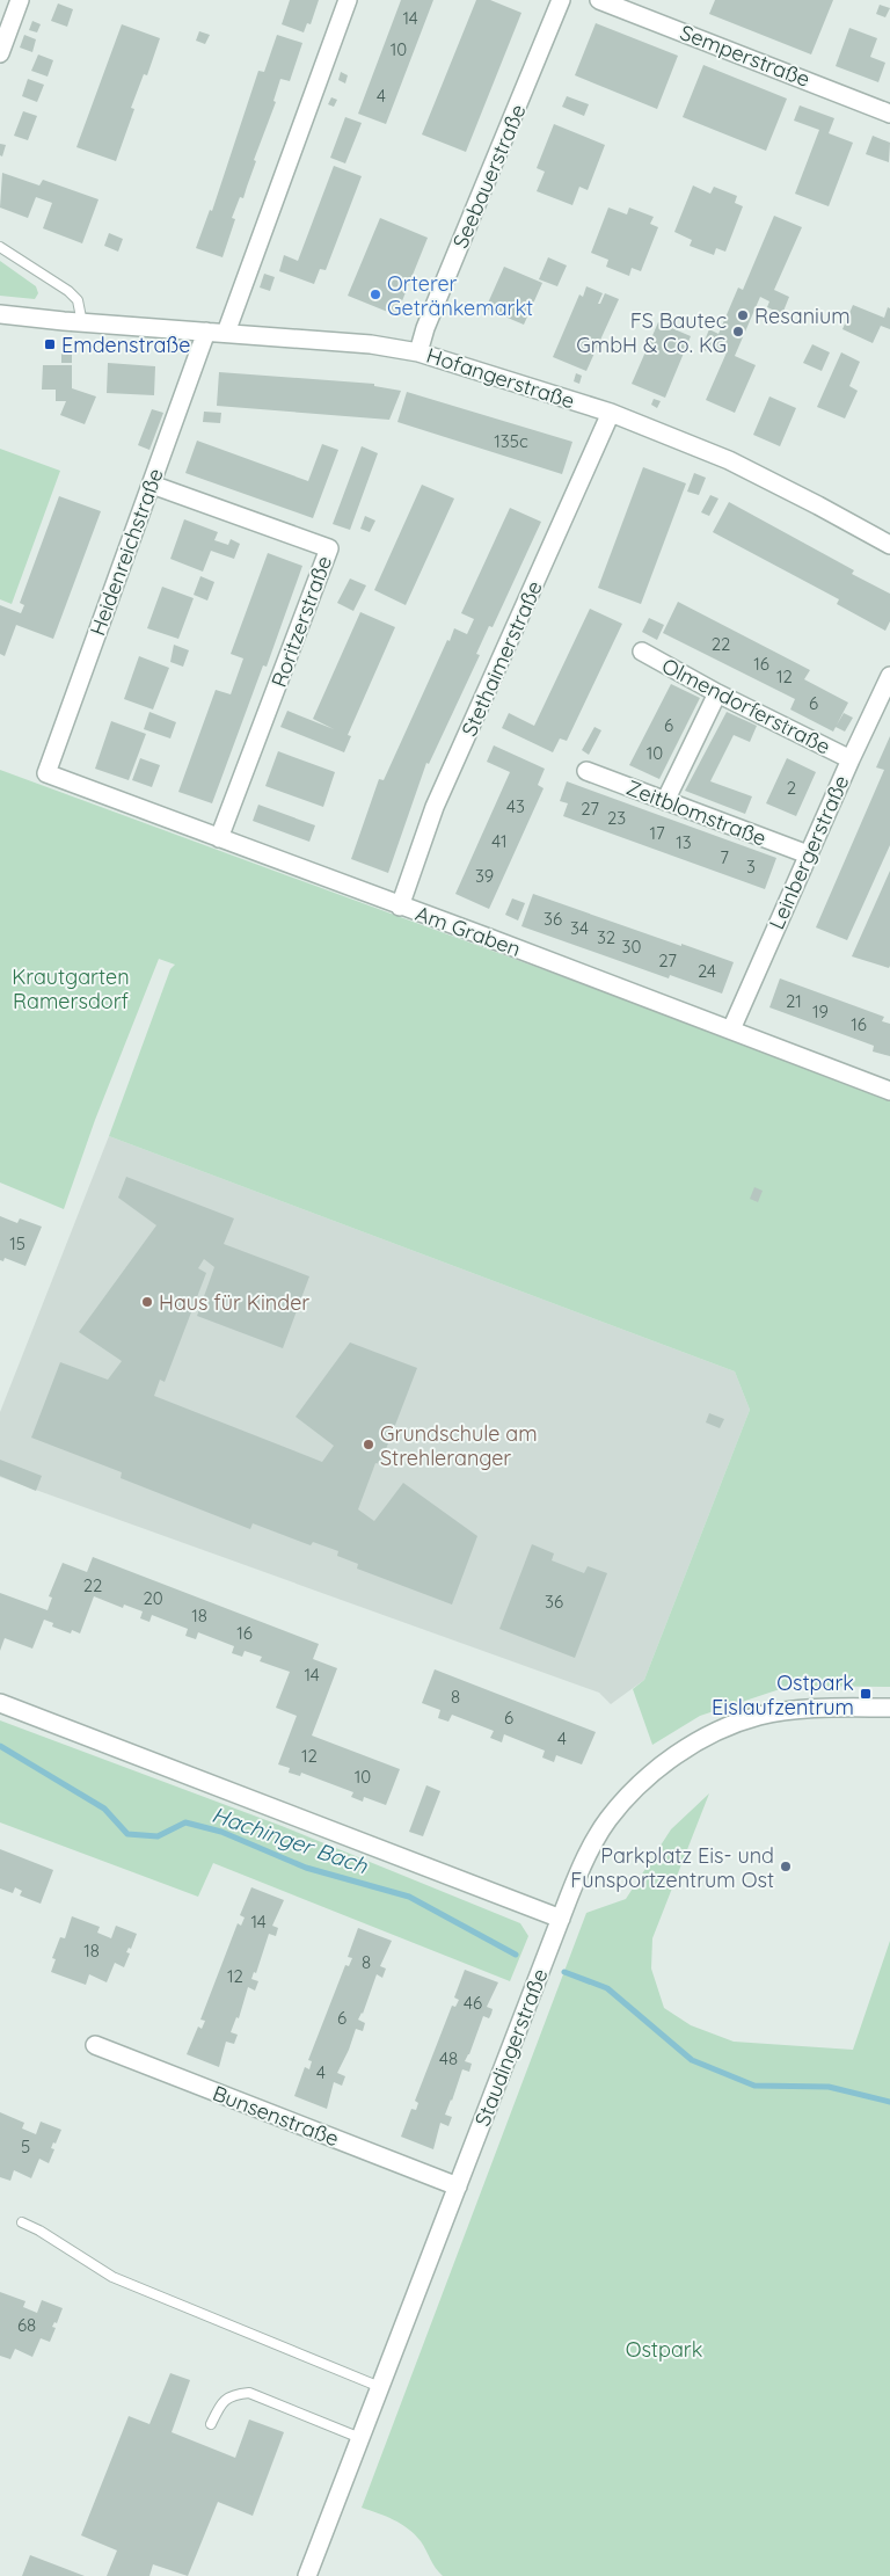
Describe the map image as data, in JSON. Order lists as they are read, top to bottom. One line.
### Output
{"streets":{"street":["Semperstraße","Seebauerstraße","Hofangerstraße","Heidenreichstraße","Roritzerstraße","Stethaimerstraße","Olmendorferstraße","Zeitblomstraße","Leinbergerstraße","Am Graben","Staudingerstraße","Bunsenstraße"]},"crossings":[["Seebauerstraße","Hofangerstraße"],["Hofangerstraße","Heidenreichstraße"],["Hofangerstraße","Stethaimerstraße"],["Heidenreichstraße","Roritzerstraße"],["Heidenreichstraße","Am Graben"],["Roritzerstraße","Am Graben"],["Stethaimerstraße","Am Graben"],["Olmendorferstraße","Leinbergerstraße"],["Zeitblomstraße","Leinbergerstraße"],["Leinbergerstraße","Am Graben"],["Staudingerstraße","Bunsenstraße"]],"water":["Hachinger Bach"],"parks":["Krautgarten Ramersdorf","Ostpark"],"places":{"other":["Orterer Getränkemarkt","Resanium","FS Bautec GmbH & Co. KG","Haus für Kinder","Grundschule am Strehleranger","Parkplatz Eis- und Funsportzentrum Ost"],"transit":["Emdenstraße","Ostpark Eislaufzentrum"]},"house_numbers":["14","10","4","135c","22","16","12","6","6","10","2","43","27","23","17","41","13","7","3","39","36","34","32","30","27","24","21","19","16","15","22","20","36","18","16","14","8","6","4","12","10","14","18","8","12","46","6","48","4","5","68"]}
